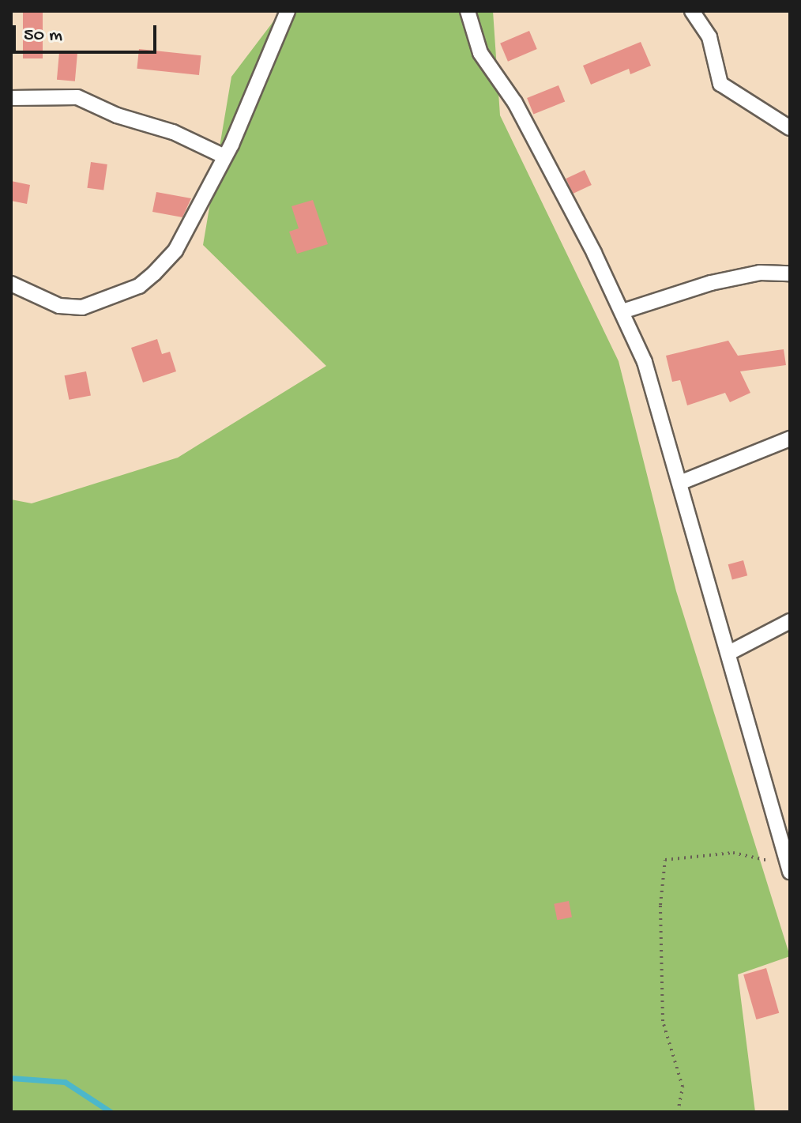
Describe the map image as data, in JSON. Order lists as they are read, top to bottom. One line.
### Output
{"scale_bar":"50 m"}
